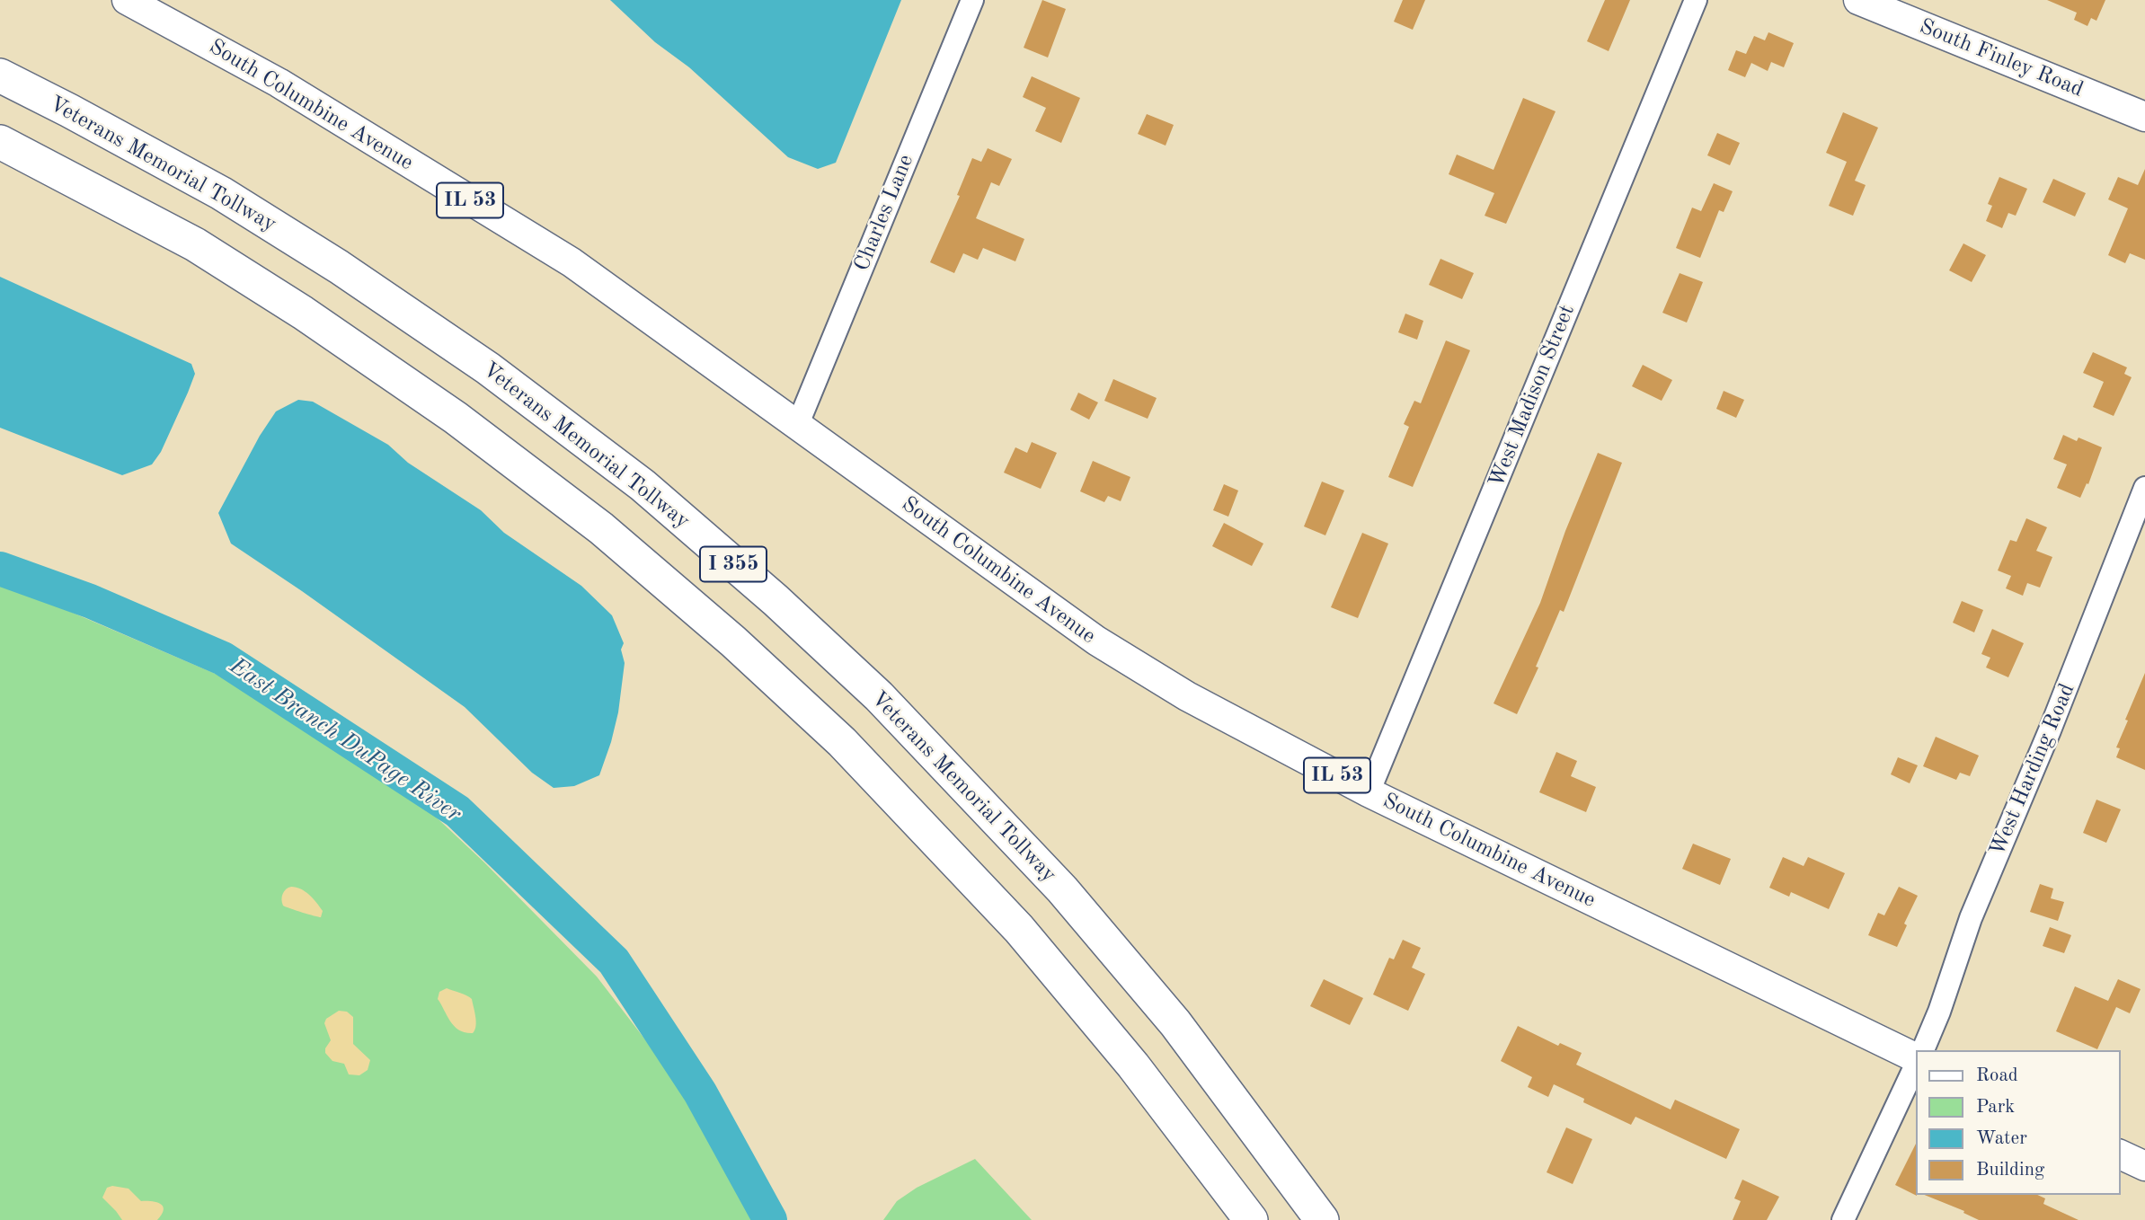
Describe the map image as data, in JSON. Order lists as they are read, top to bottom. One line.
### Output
{"streets":{"highway":["Veterans Memorial Tollway","I 355"],"main road":["South Finley Road","South Columbine Avenue","IL 53"],"street":["Charles Lane","West Madison Street","West Harding Road"]},"crossings":[["South Columbine Avenue","Charles Lane"],["South Columbine Avenue","West Madison Street"]],"water":["East Branch DuPage River"],"legend":["Road","Park","Water","Building"]}
